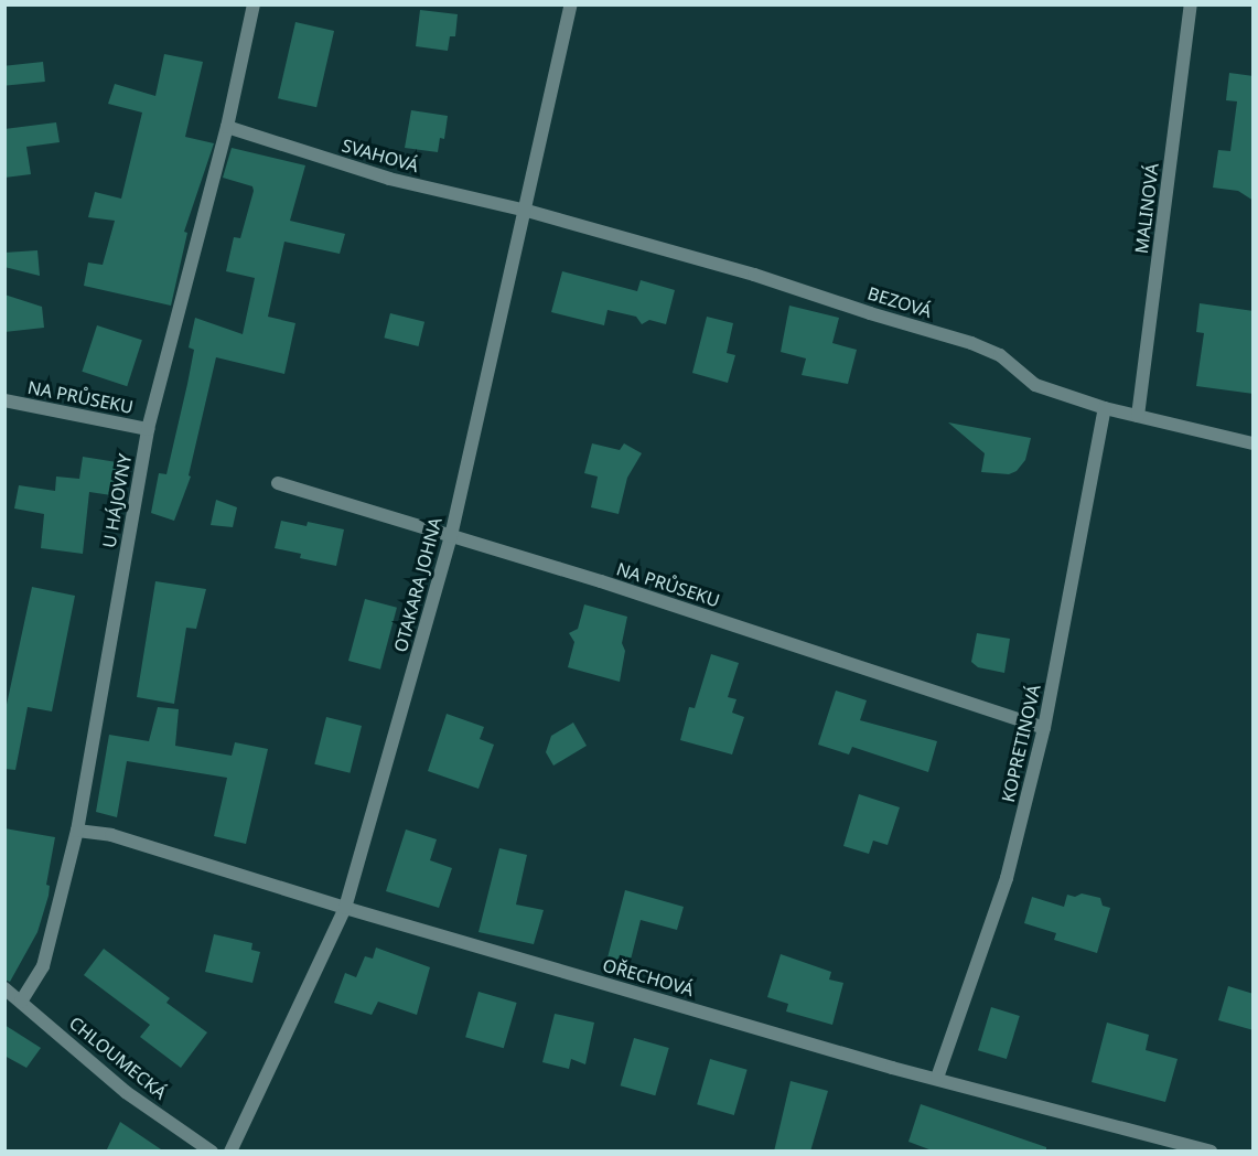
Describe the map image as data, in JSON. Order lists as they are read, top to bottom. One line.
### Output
{"streets":{"street":["SVAHOVÁ","MALINOVÁ","BEZOVÁ","NA PRŮSEKU","U HÁJOVNY","OTAKARA JOHNA","KOPRETINOVÁ","OŘECHOVÁ","CHLOUMECKÁ"]},"crossings":[["SVAHOVÁ","BEZOVÁ"],["SVAHOVÁ","U HÁJOVNY"],["SVAHOVÁ","OTAKARA JOHNA"],["MALINOVÁ","BEZOVÁ"],["BEZOVÁ","OTAKARA JOHNA"],["BEZOVÁ","KOPRETINOVÁ"],["NA PRŮSEKU","U HÁJOVNY"],["NA PRŮSEKU","OTAKARA JOHNA"],["NA PRŮSEKU","KOPRETINOVÁ"],["U HÁJOVNY","OŘECHOVÁ"],["U HÁJOVNY","CHLOUMECKÁ"],["OTAKARA JOHNA","OŘECHOVÁ"],["KOPRETINOVÁ","OŘECHOVÁ"]]}
